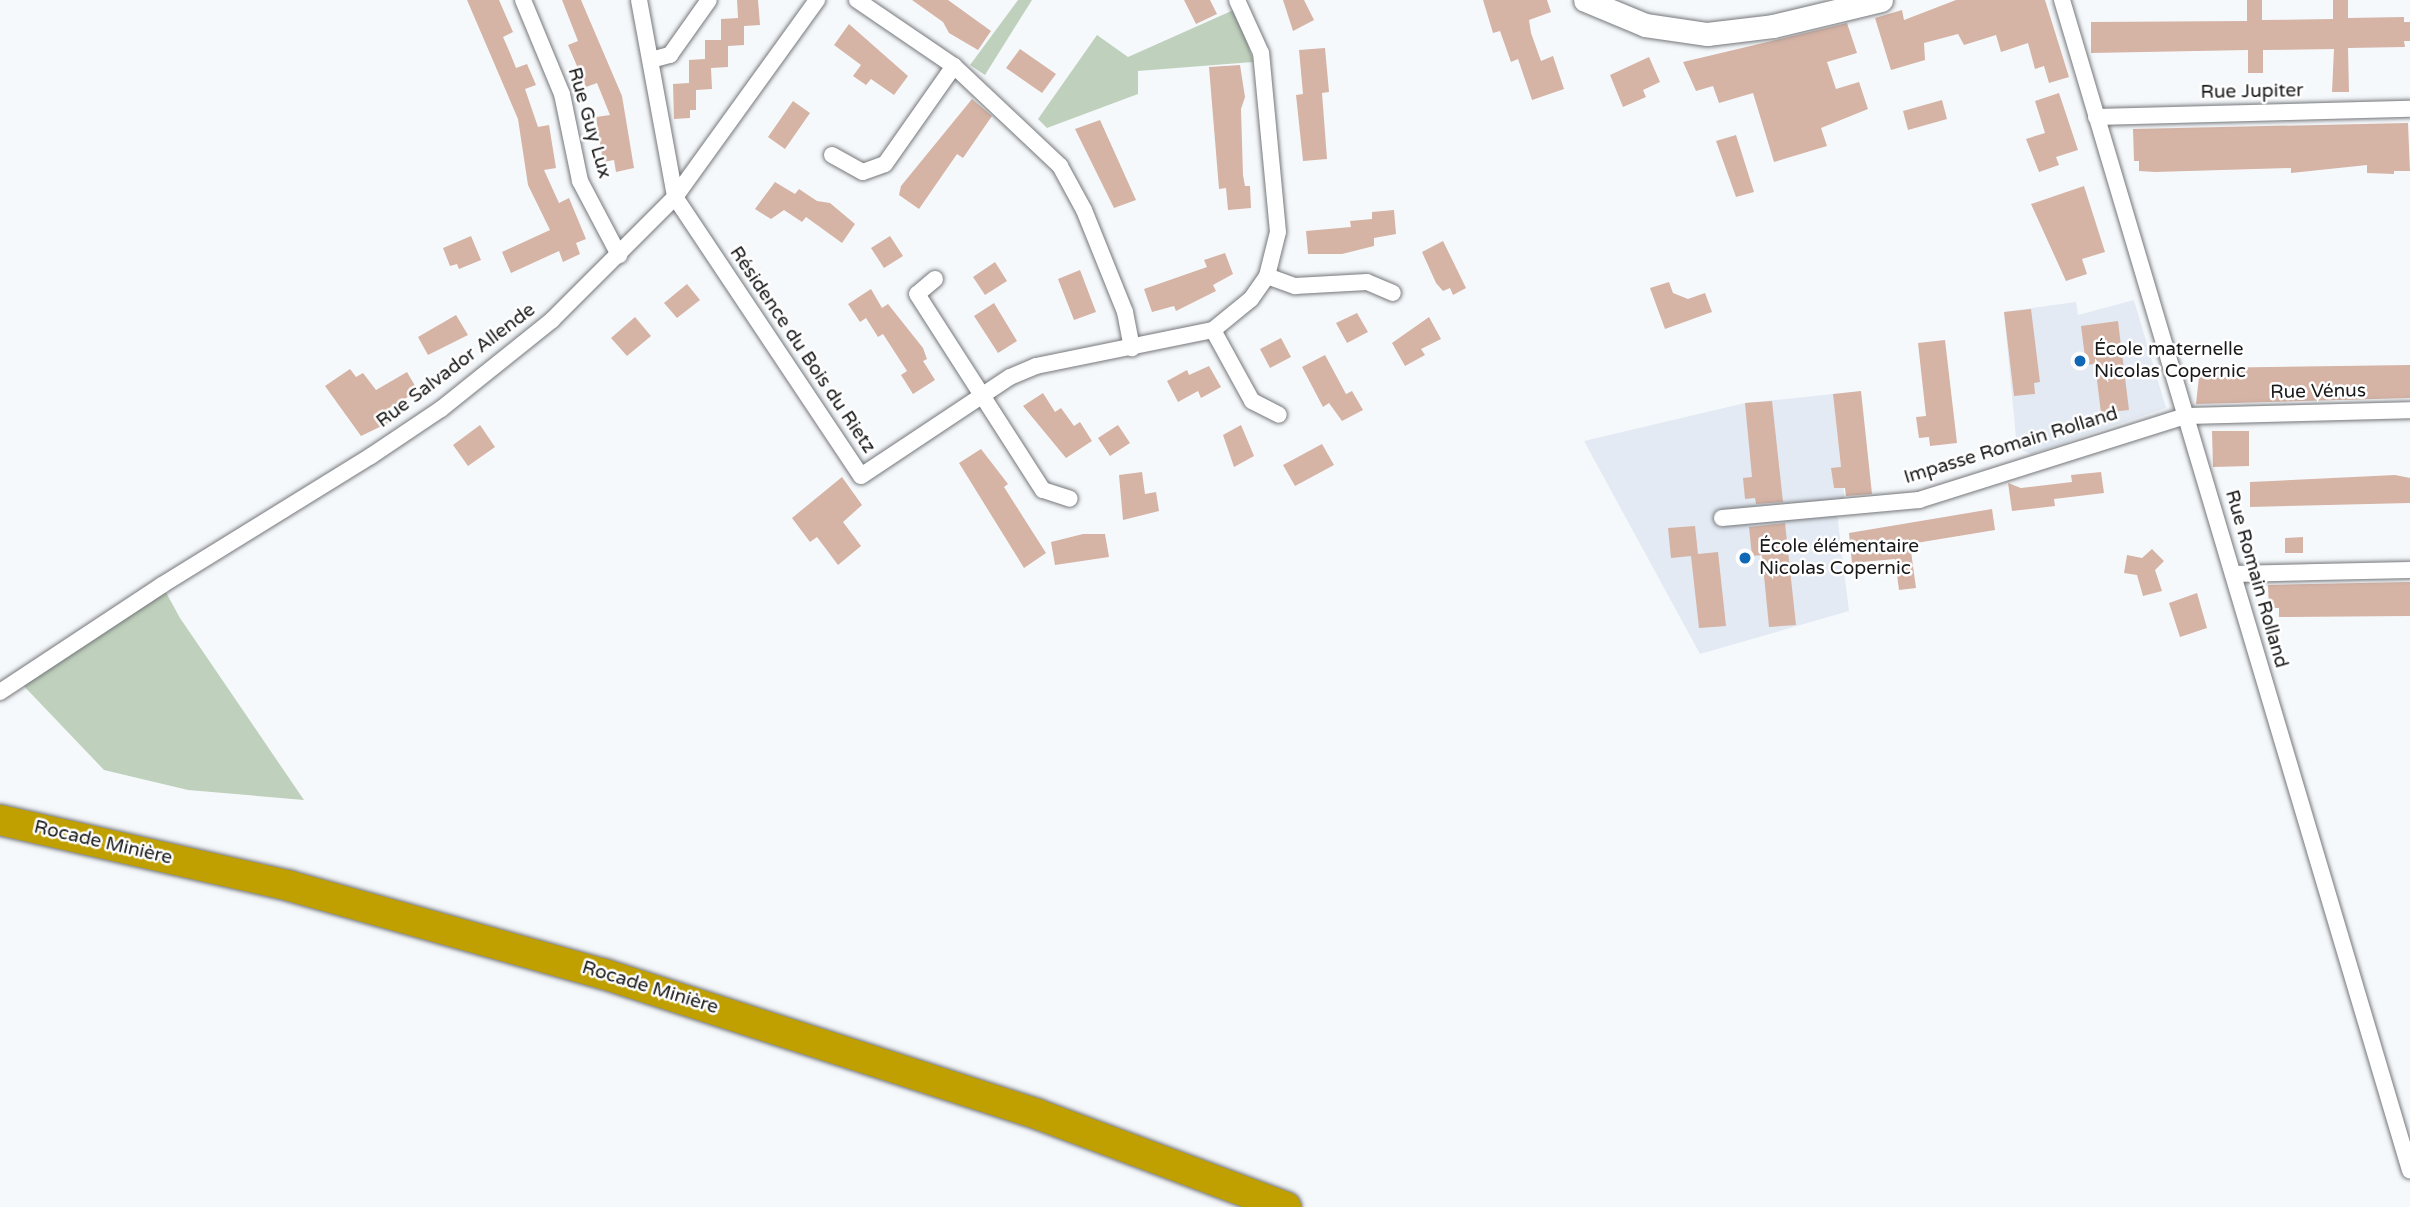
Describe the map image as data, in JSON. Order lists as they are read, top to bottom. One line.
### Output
{"streets":{"highway":["Rocade Minière"],"street":["Rue Jupiter","Rue Guy Lux","Résidence du Bois du Rietz","Rue Salvador Allende","Rue Vénus","Impasse Romain Rolland","Rue Romain Rolland"]},"crossings":[["Rue Jupiter","Rue Romain Rolland"],["Rue Guy Lux","Rue Salvador Allende"],["Résidence du Bois du Rietz","Rue Salvador Allende"],["Rue Vénus","Impasse Romain Rolland"],["Rue Vénus","Rue Romain Rolland"],["Impasse Romain Rolland","Rue Romain Rolland"]],"places":["École maternelle Nicolas Copernic","École élémentaire Nicolas Copernic"]}
